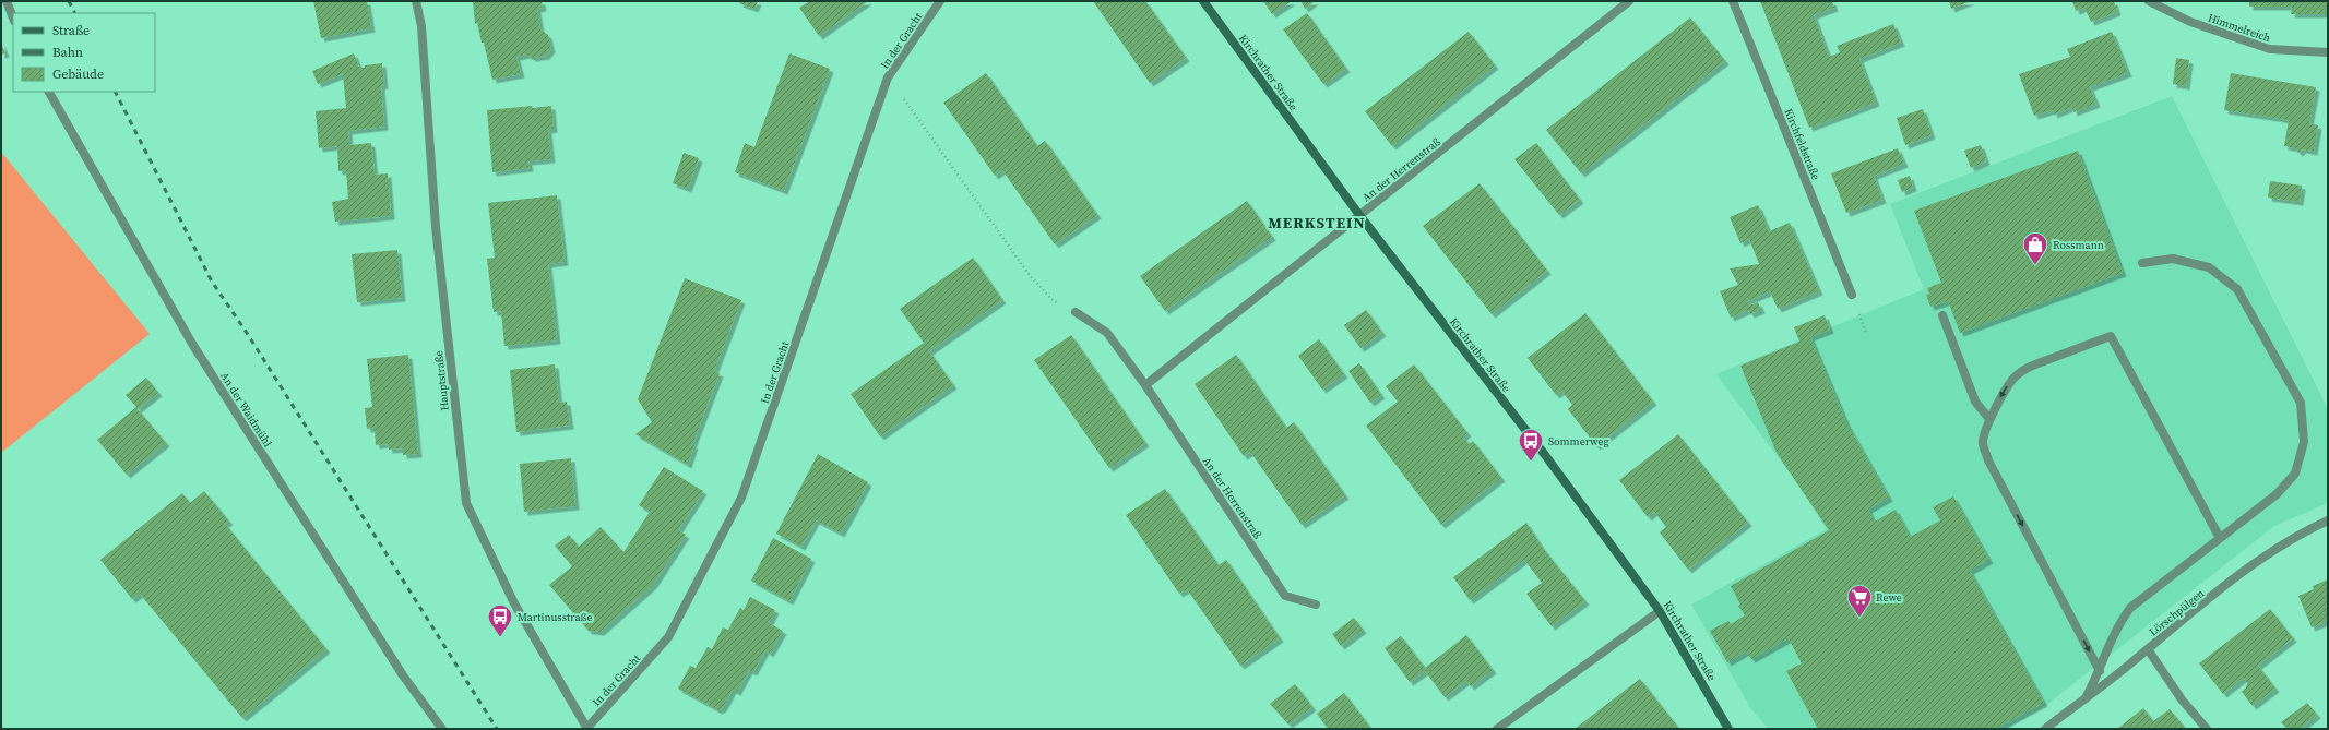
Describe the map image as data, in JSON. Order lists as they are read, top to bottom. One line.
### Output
{"streets":{"main road":["Kirchrather Straße"],"street":["Himmelreich","In der Gracht","Kirchfeldstraße","An der Herrenstraß","Hauptstraße","An der Waidmühl","Lörschpülgen"]},"crossings":[["In der Gracht","Hauptstraße"],["Kirchrather Straße","An der Herrenstraß"]],"districts":["MERKSTEIN"],"places":{"shop":["Rossmann"],"bus stop":["Sommerweg","Martinusstraße"],"supermarket":["Rewe"]},"legend":["Straße","Bahn","Gebäude"]}
